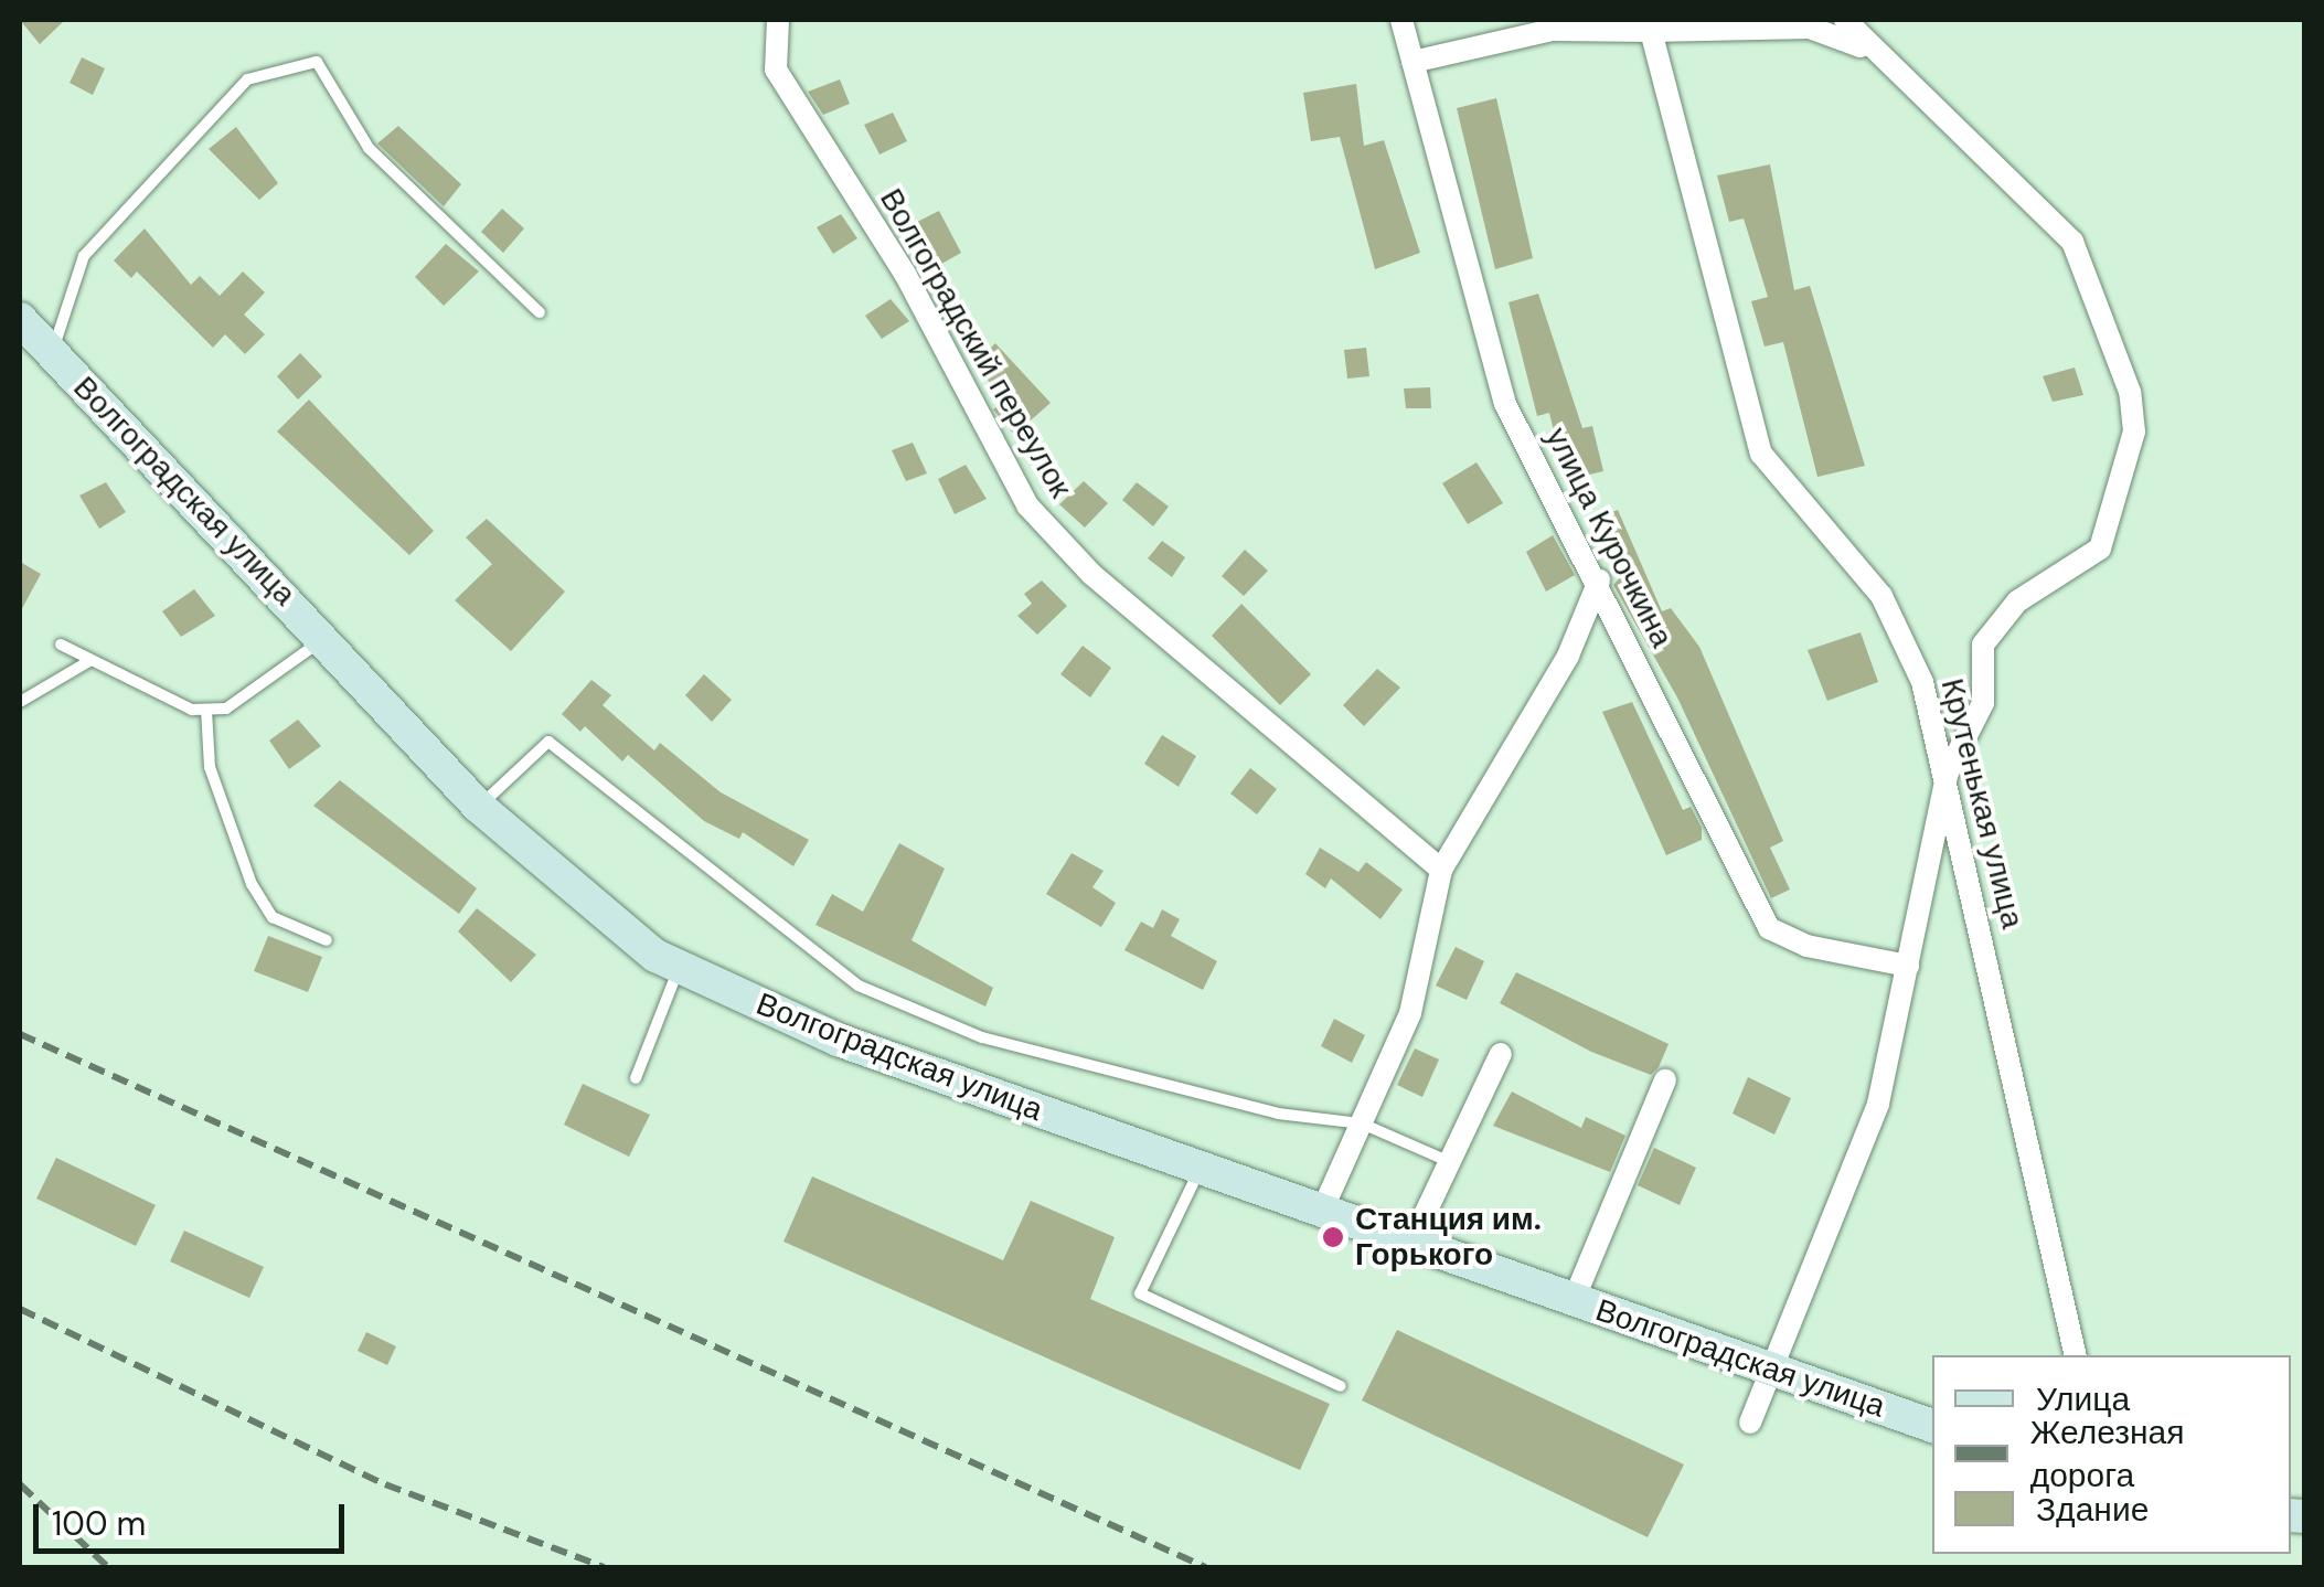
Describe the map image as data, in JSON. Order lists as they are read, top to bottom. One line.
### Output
{"streets":{"main road":["Волгоградская улица"],"street":["Волгоградский переулок","улица Курочкина","Крутенькая улица"]},"places":["Станция им. Горького"],"legend":["Улица","Железная дорога","Здание"],"scale_bar":"100 m"}
